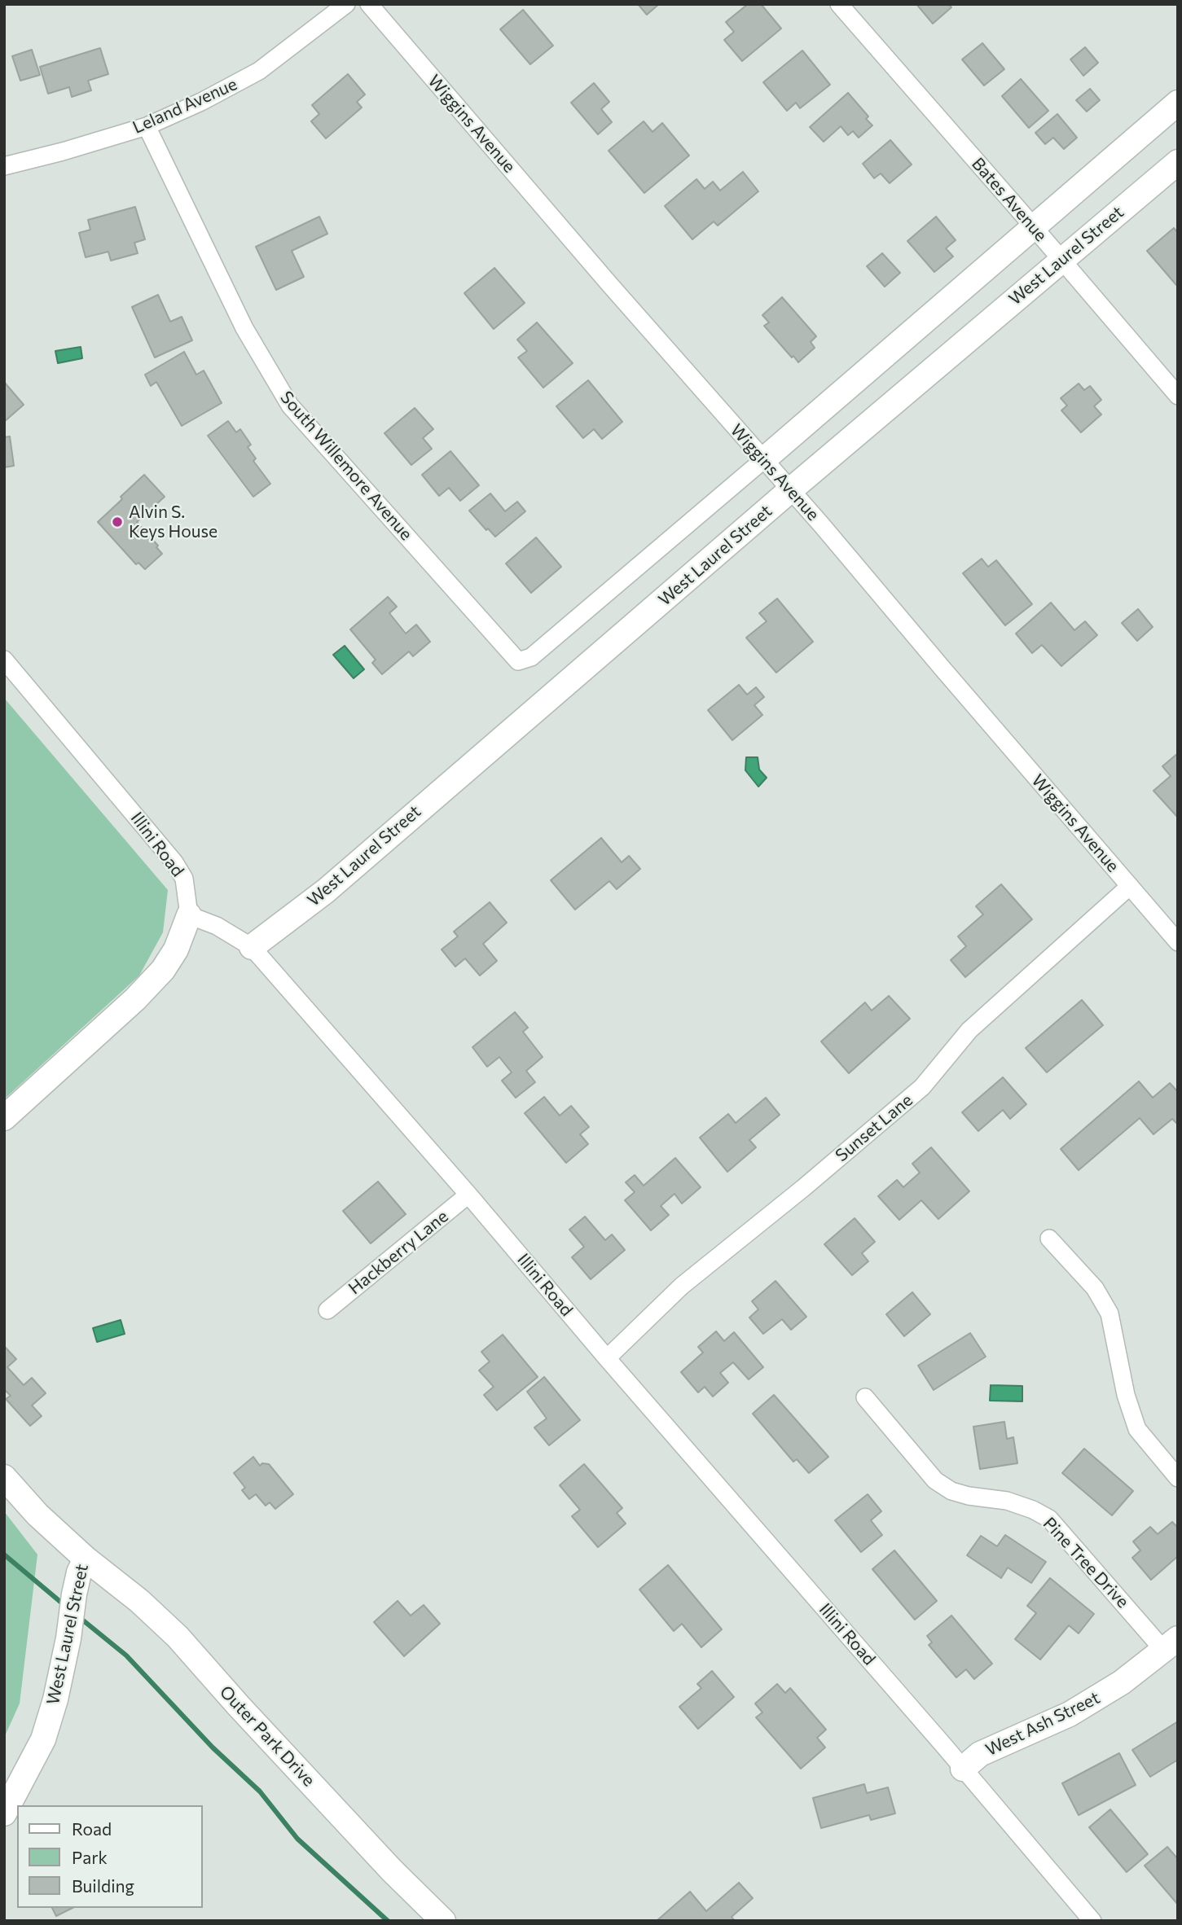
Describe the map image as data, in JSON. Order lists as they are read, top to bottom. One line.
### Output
{"streets":{"street":["Leland Avenue","Wiggins Avenue","Bates Avenue","West Laurel Street","South Willemore Avenue","Illini Road","Sunset Lane","Hackberry Lane","Pine Tree Drive","West Ash Street","Outer Park Drive"]},"crossings":[["Leland Avenue","South Willemore Avenue"],["Wiggins Avenue","West Laurel Street"],["Wiggins Avenue","South Willemore Avenue"],["Wiggins Avenue","Sunset Lane"],["Bates Avenue","West Laurel Street"],["West Laurel Street","Illini Road"],["West Laurel Street","Outer Park Drive"],["Illini Road","Sunset Lane"],["Illini Road","Hackberry Lane"],["Illini Road","West Ash Street"],["Pine Tree Drive","West Ash Street"]],"places":["Alvin S. Keys House"],"legend":["Road","Park","Building"]}
